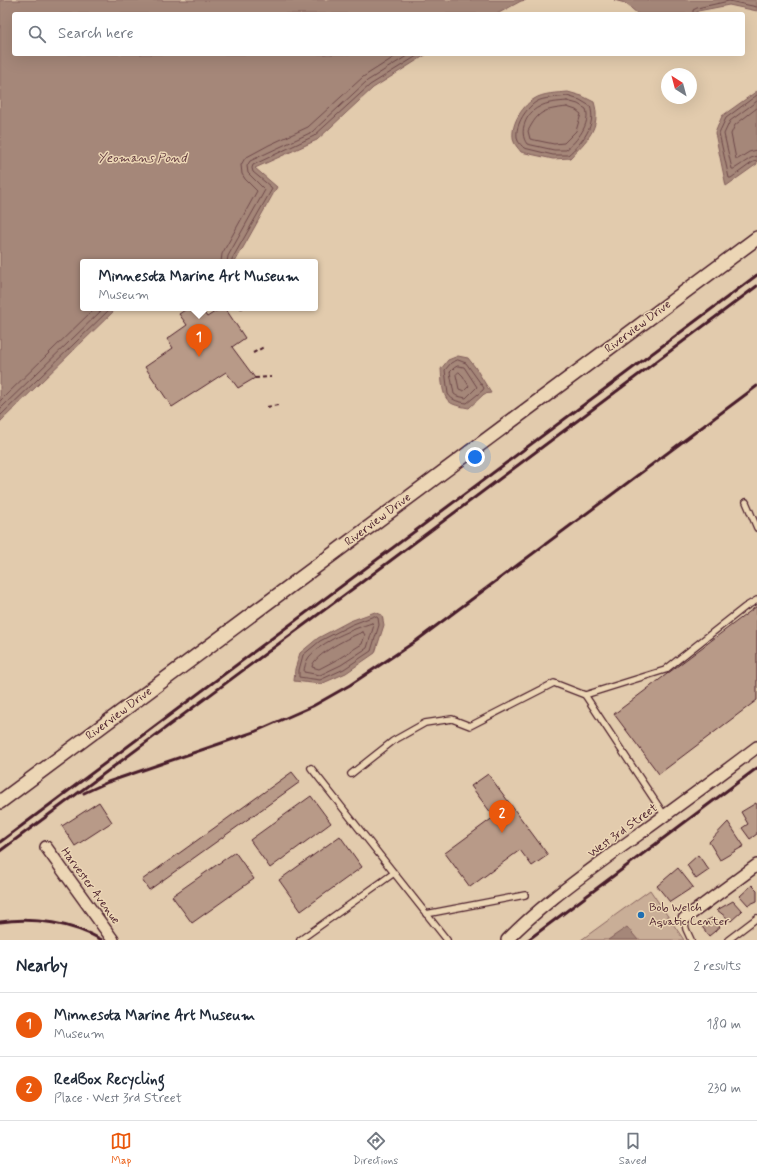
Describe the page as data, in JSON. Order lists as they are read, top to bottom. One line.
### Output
{"streets":{"street":["Riverview Drive","West 3rd Street","Harvester Avenue"]},"water":["Yeomans Pond"],"places":["Bob Welch Aquatic Center"],"north":"top left","page":{"search":"Search here","popup":["Minnesota Marine Art Museum","Museum"],"pins":["1","2"],"heading":["Nearby","2 results"],"list":[{"mark":"1","name":"Minnesota Marine Art Museum","note":"Museum","value":"180 m"},{"mark":"2","name":"RedBox Recycling","note":"Place · West 3rd Street","value":"230 m"}],"nav":["Map","Directions","Saved"]}}
